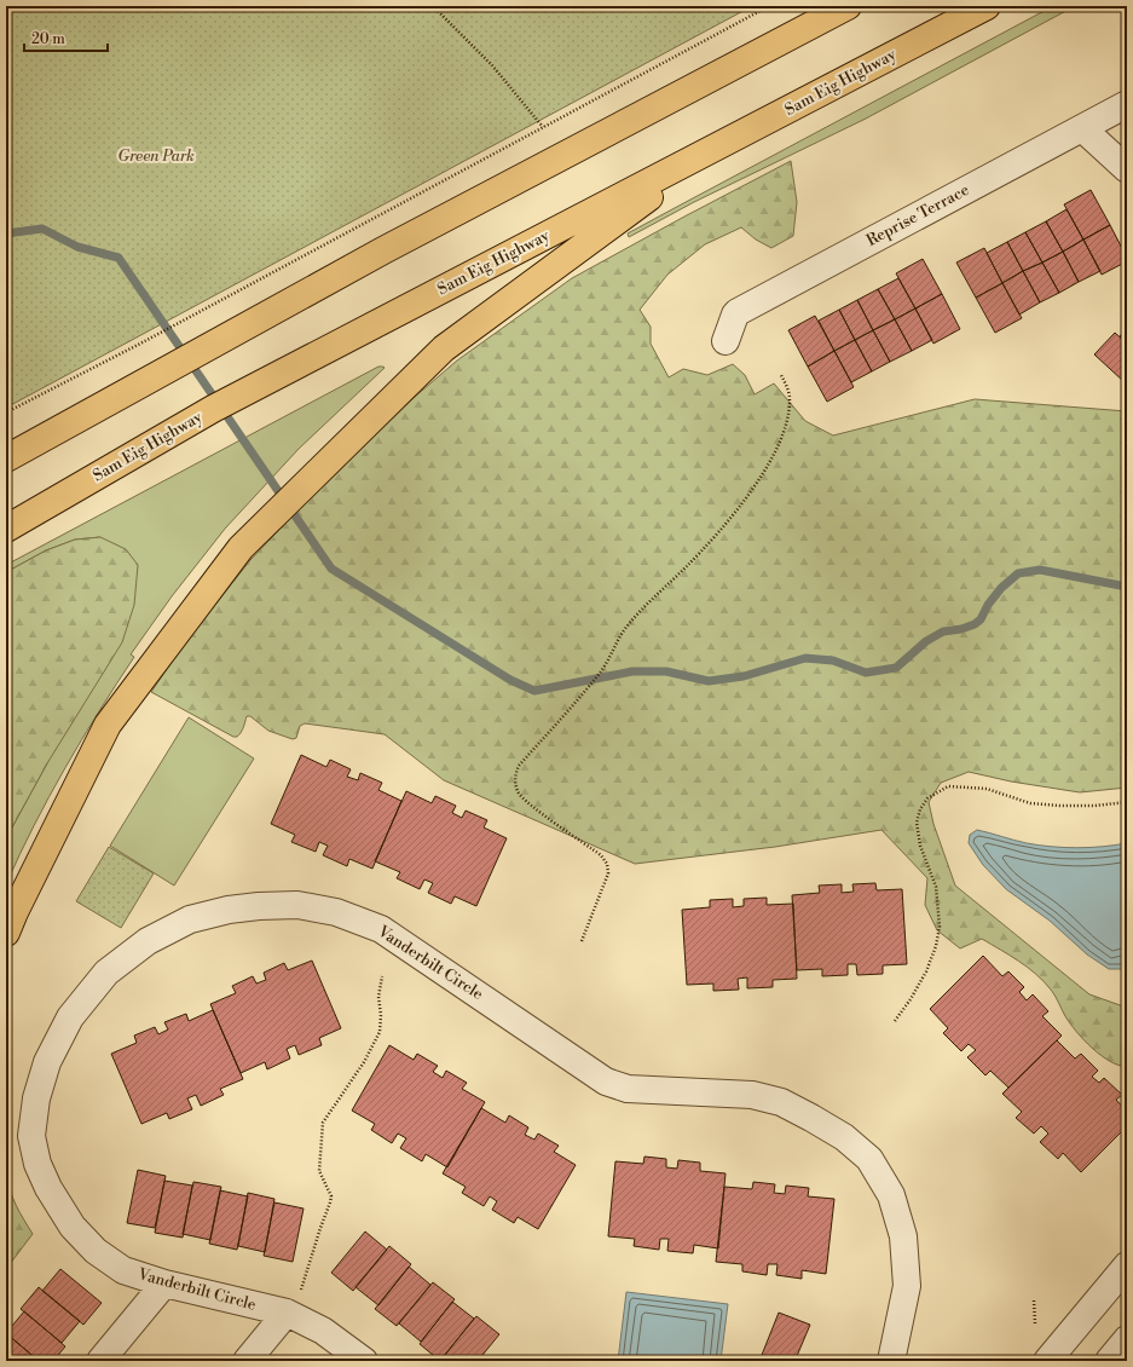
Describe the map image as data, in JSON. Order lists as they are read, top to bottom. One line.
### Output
{"streets":{"main road":["Sam Eig Highway"],"street":["Reprise Terrace","Vanderbilt Circle"]},"parks":["Green Park"],"scale_bar":"20 m"}
